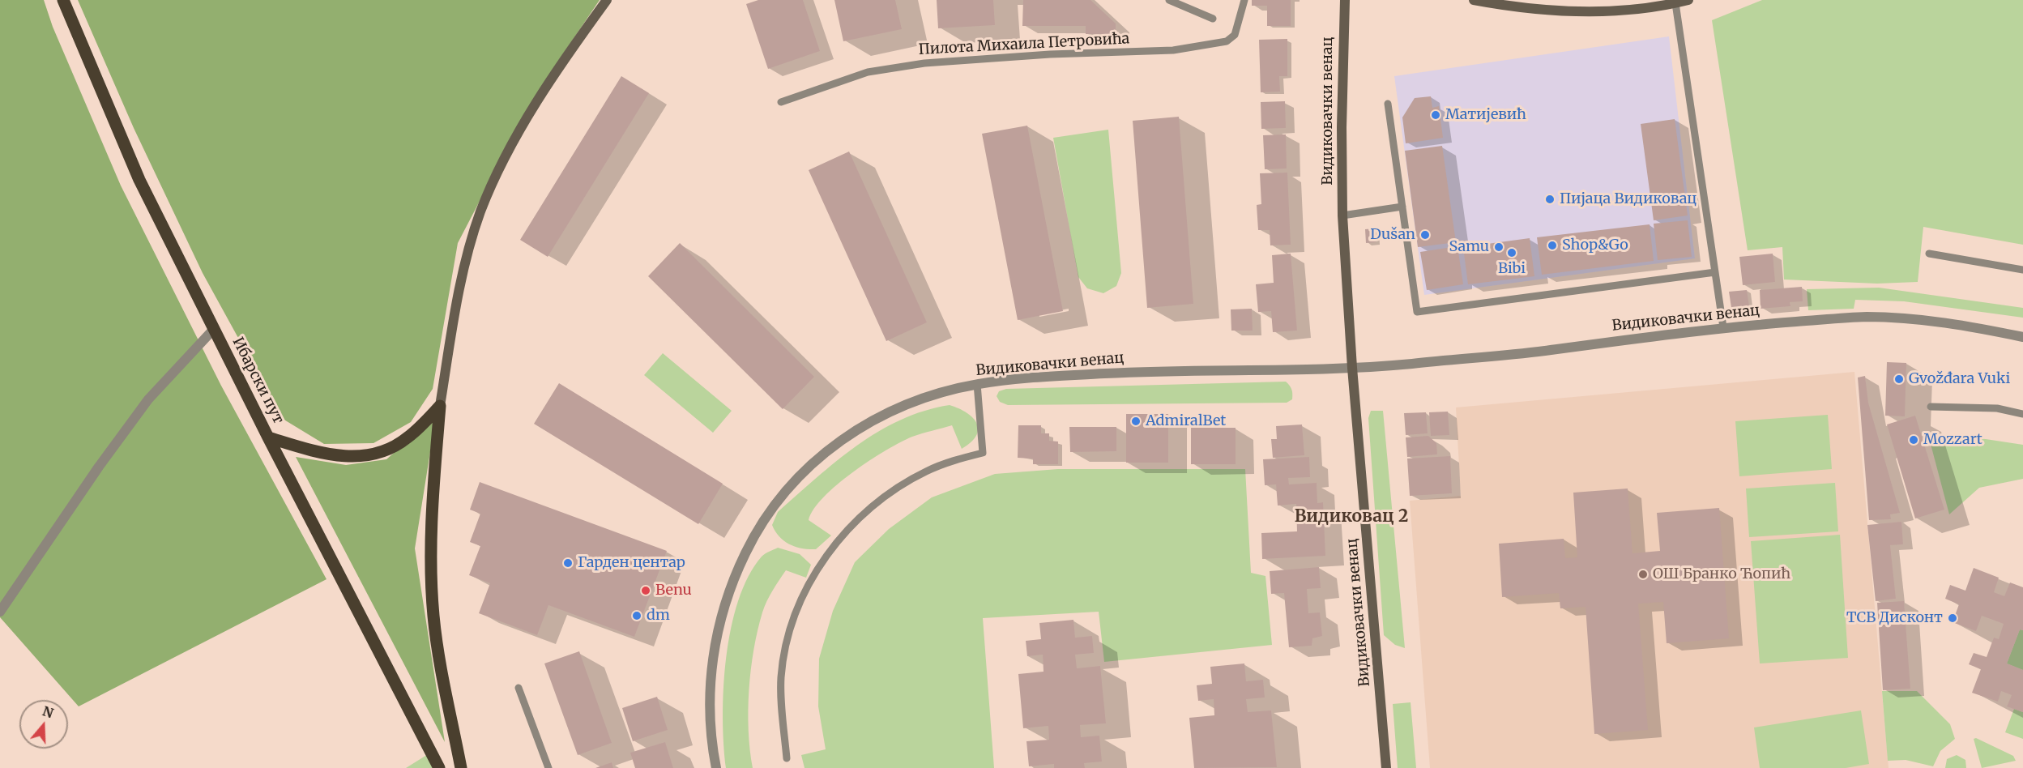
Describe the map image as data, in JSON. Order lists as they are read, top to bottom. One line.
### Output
{"streets":{"main road":["Ибарски пут"],"street":["Видиковачки венац"],"lane":["Пилота Михаила Петровића"]},"districts":["Видиковац 2"],"places":["Матијевић","Пијаца Видиковац","Dušan","Shop&Go","Samu","Bibi","Gvožđara Vuki","AdmiralBet","Mozzart","Гарден центар","ОШ Бранко Ћопић","Benu","dm","ТСВ Дисконт"],"north":"top"}
